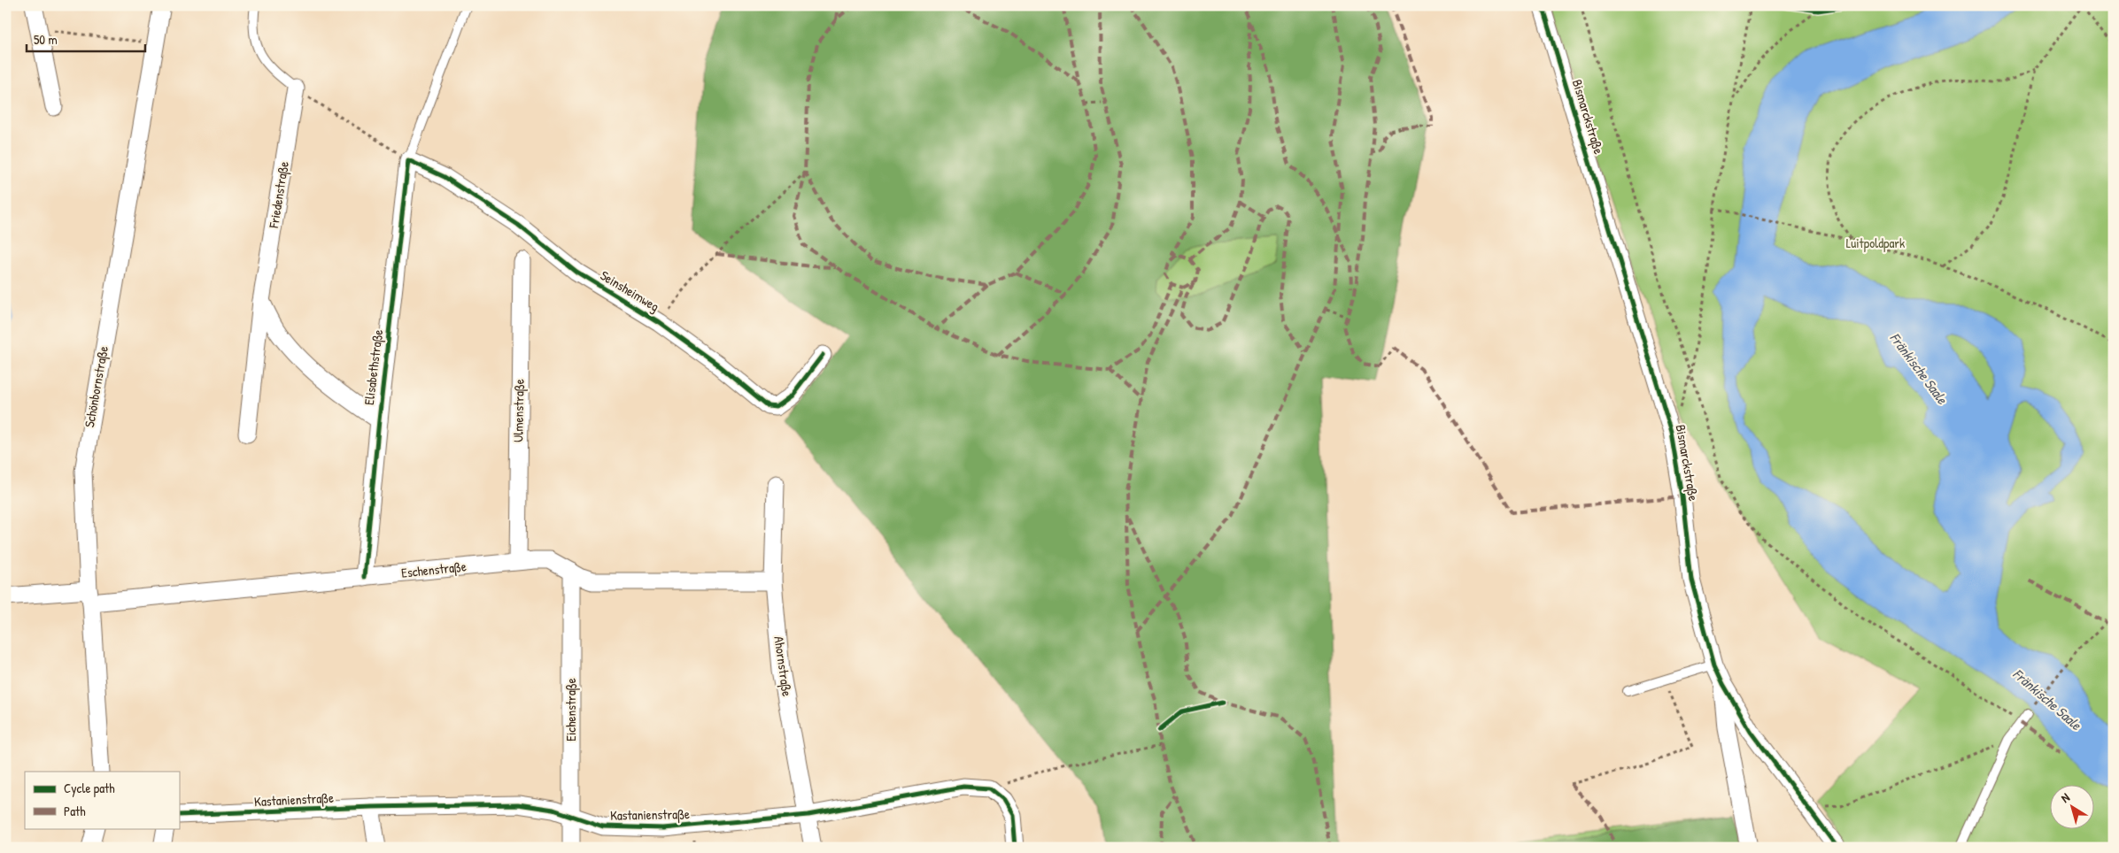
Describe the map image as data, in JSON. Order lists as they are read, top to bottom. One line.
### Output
{"streets":{"street":["Bismarckstraße","Friedenstraße","Seinsheimweg","Elisabethstraße","Schönbornstraße","Ulmenstraße","Eschenstraße","Ahornstraße","Eichenstraße","Kastanienstraße"]},"crossings":[["Seinsheimweg","Elisabethstraße"],["Elisabethstraße","Eschenstraße"],["Schönbornstraße","Eschenstraße"],["Ulmenstraße","Eschenstraße"],["Eschenstraße","Ahornstraße"],["Eschenstraße","Eichenstraße"],["Ahornstraße","Kastanienstraße"],["Eichenstraße","Kastanienstraße"]],"water":["Fränkische Saale"],"parks":["Luitpoldpark"],"legend":["Cycle path","Path"],"scale_bar":"50 m","north":"top left"}
